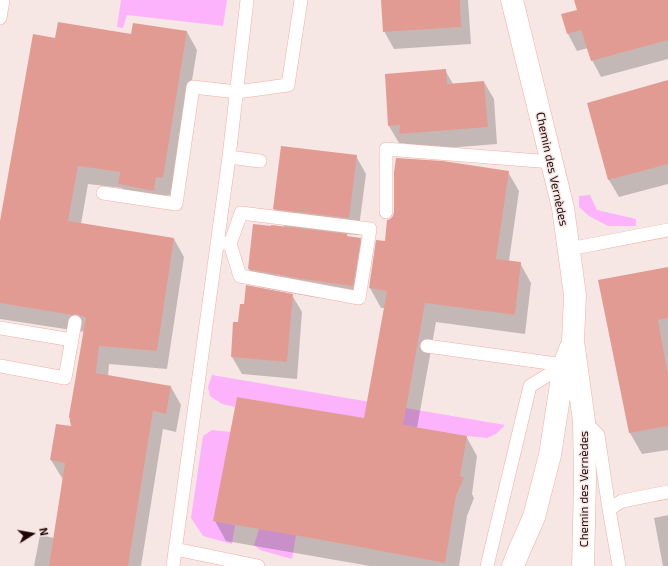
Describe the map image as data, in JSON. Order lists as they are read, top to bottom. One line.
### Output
{"streets":{"street":["Chemin des Vernèdes"]},"north":"right"}
